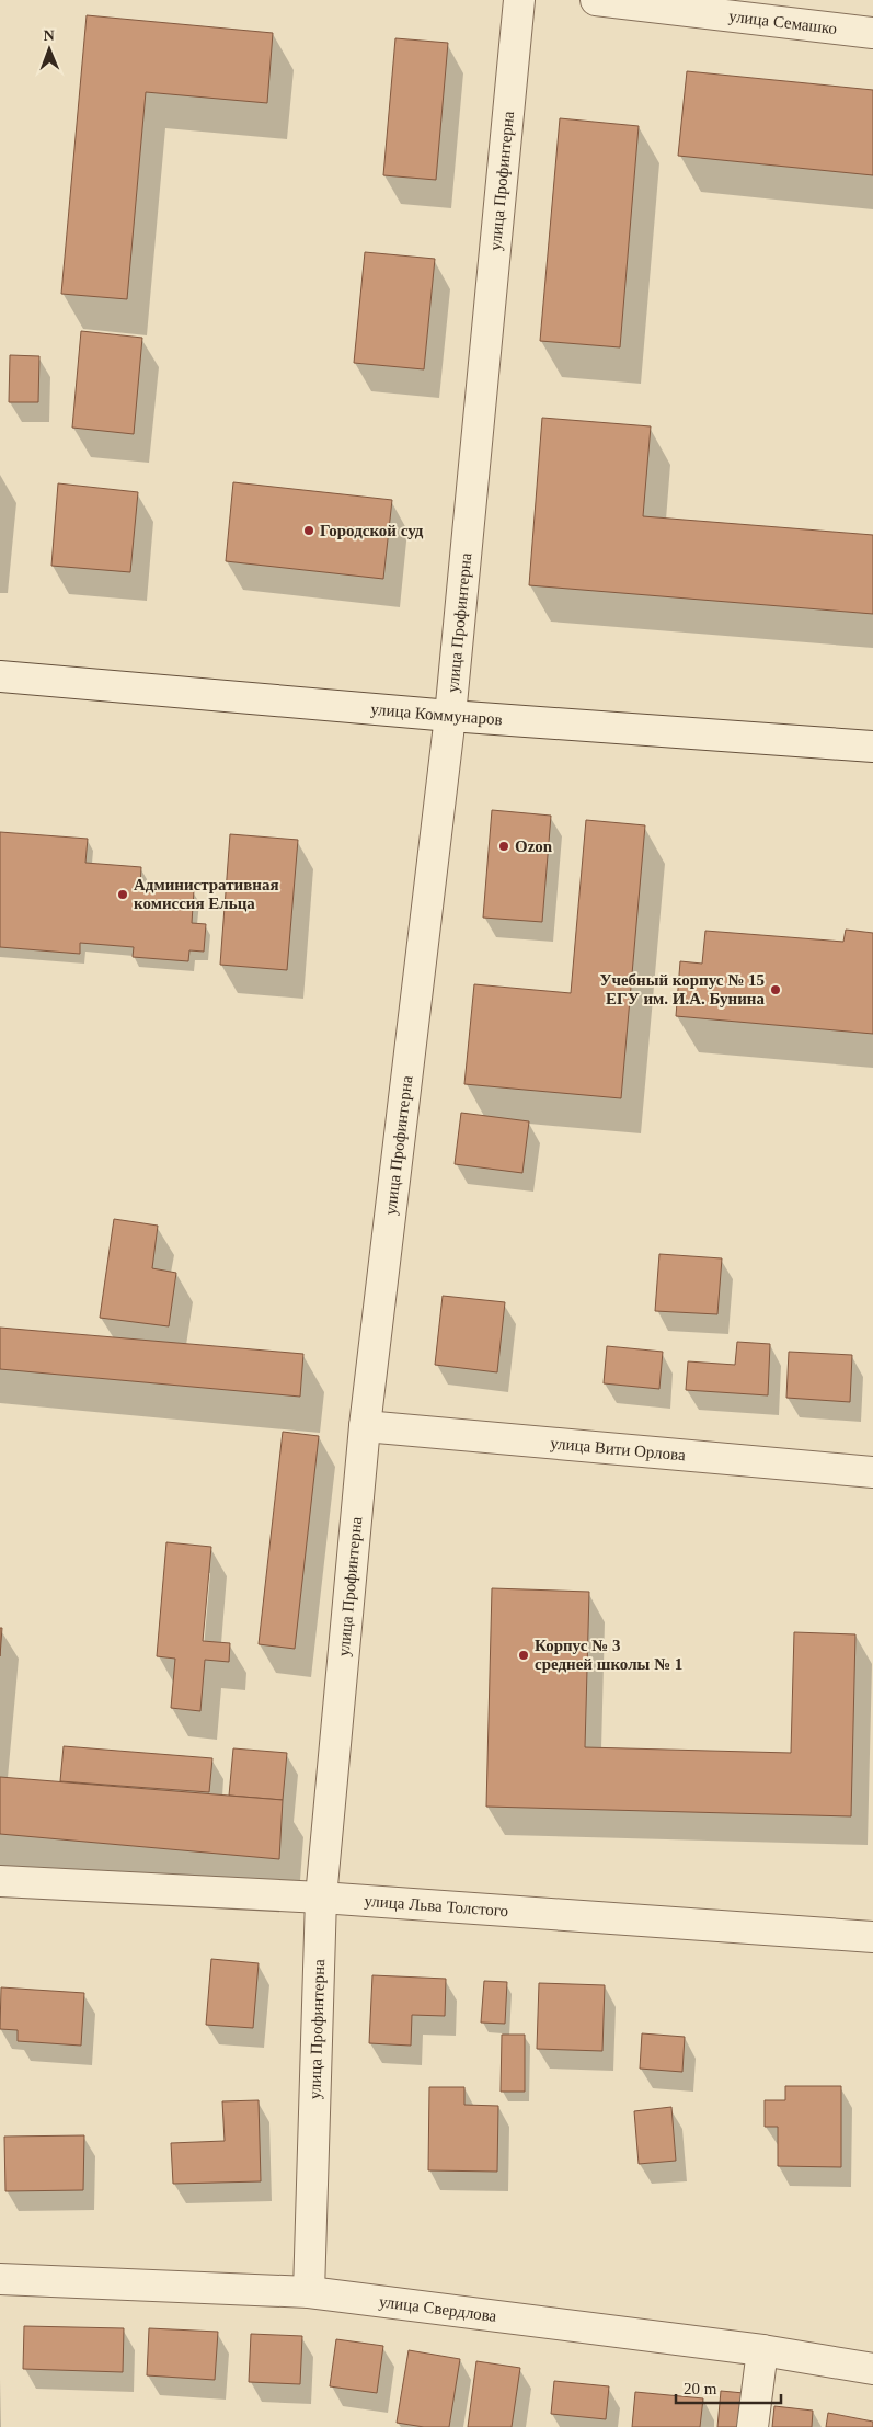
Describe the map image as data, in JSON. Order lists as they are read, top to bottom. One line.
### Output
{"streets":{"street":["улица Семашко","улица Профинтерна","улица Коммунаров","улица Вити Орлова","улица Льва Толстого","улица Свердлова"]},"crossings":[["улица Профинтерна","улица Коммунаров"],["улица Профинтерна","улица Вити Орлова"],["улица Профинтерна","улица Льва Толстого"],["улица Профинтерна","улица Свердлова"]],"places":["Городской суд","Ozon","Административная комиссия Ельца","Учебный корпус № 15 ЕГУ им. И.А. Бунина","Корпус № 3 средней школы № 1"],"scale_bar":"20 m","north":"top"}
